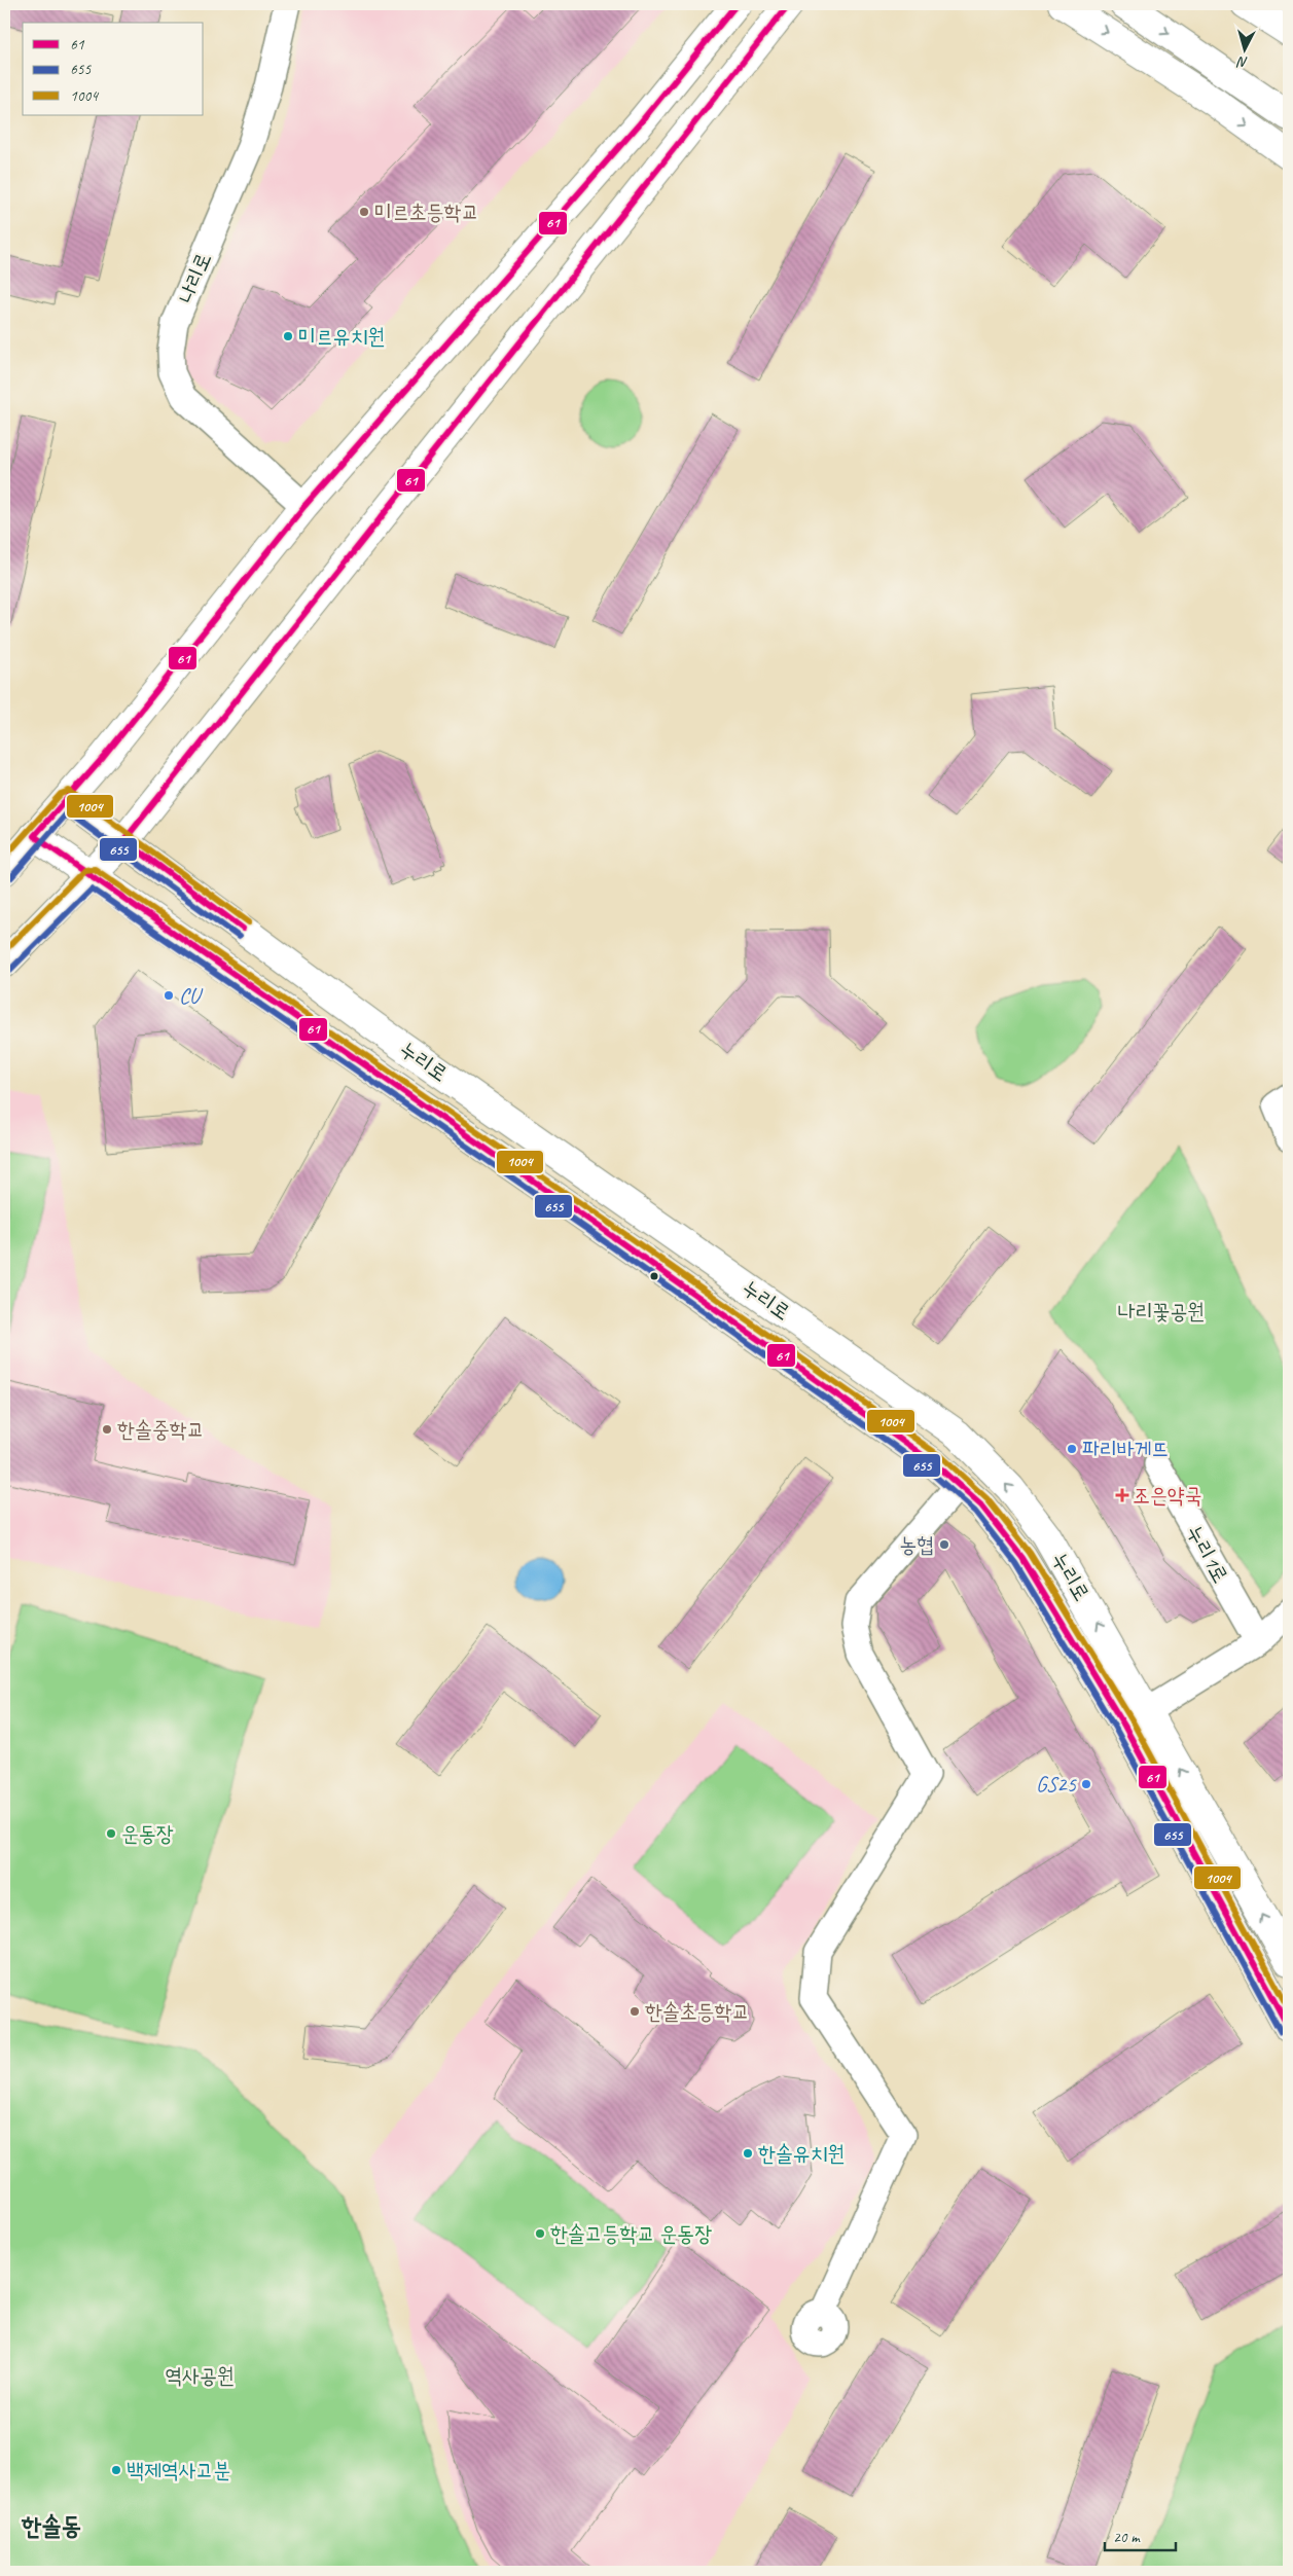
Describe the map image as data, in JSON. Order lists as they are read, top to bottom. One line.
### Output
{"streets":{"main road":["누리로"],"street":["나리로","누리1로"]},"districts":["한솔동"],"parks":["나리꽃공원","역사공원"],"places":{"other":["미르초등학교","미르유치원","CU","한솔중학교","파리바게뜨","농협","GS25","운동장","한솔초등학교","한솔유치원","한솔고등학교 운동장","백제역사고분"],"health":["조은약국"]},"lines":["transit line 61","transit line 1004","transit line 655"],"legend":["61","655","1004"],"scale_bar":"20 m","north":"bottom"}
